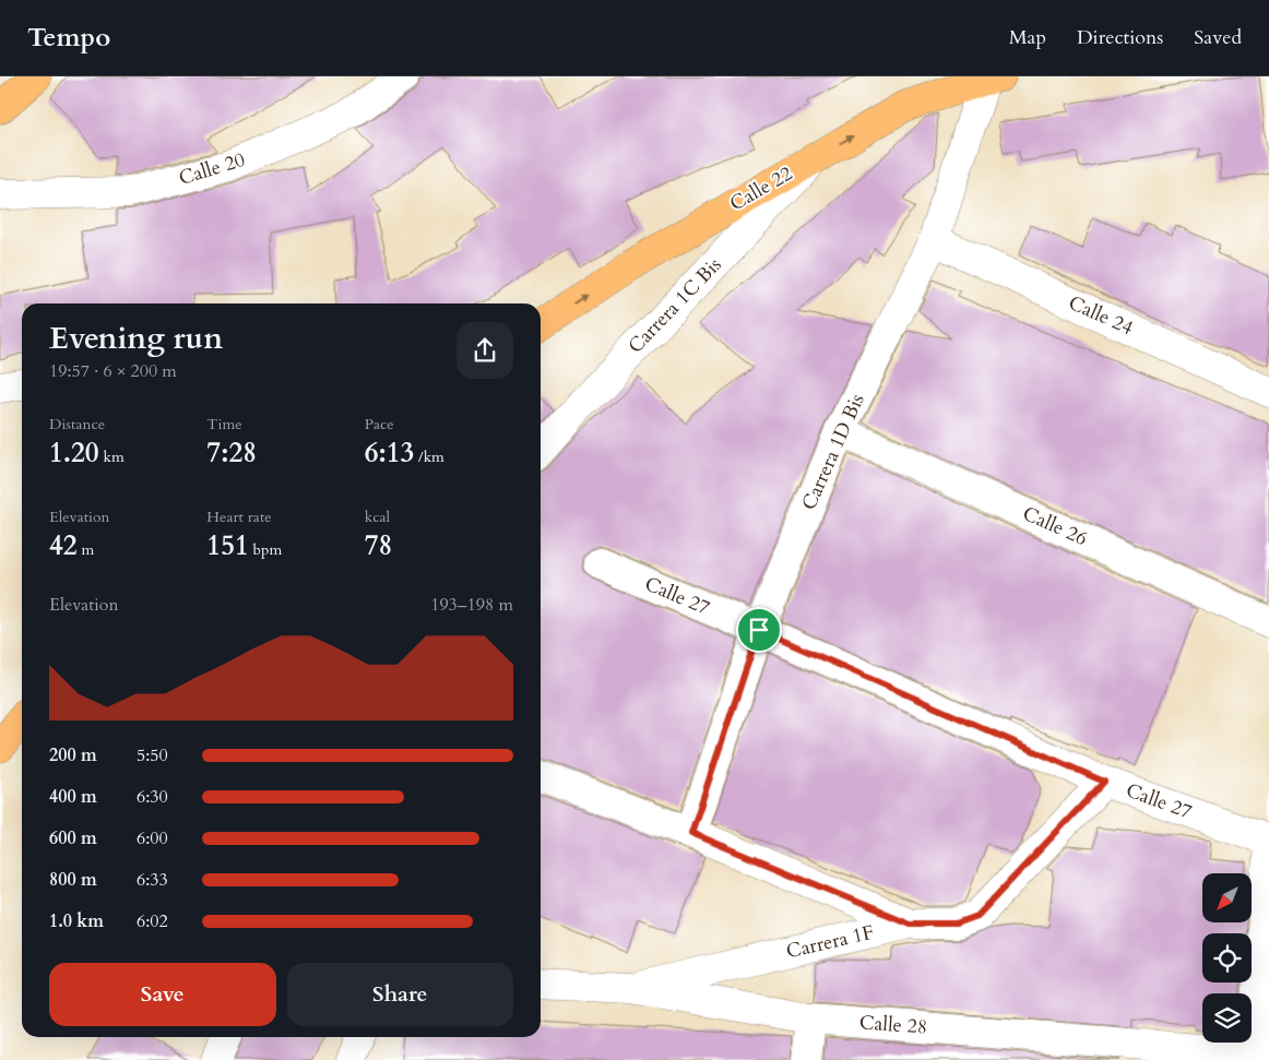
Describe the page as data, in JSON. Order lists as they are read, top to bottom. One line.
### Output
{"streets":{"main road":["Calle 22"],"street":["Calle 20","Carrera 1C Bis","Calle 24","Carrera 1D Bis","Calle 26","Calle 27","Carrera 1F","Calle 28"]},"crossings":[["Calle 22","Carrera 1C Bis"],["Calle 22","Carrera 1D Bis"],["Calle 24","Carrera 1D Bis"],["Carrera 1D Bis","Calle 26"],["Carrera 1D Bis","Calle 27"],["Calle 27","Carrera 1F"],["Carrera 1F","Calle 28"]],"one_way":["Calle 22"],"north":"bottom left","page":{"header":"Tempo","nav":["Map","Directions","Saved"],"heading":["Evening run","19:57 · 6 × 200 m"],"stats":[["Distance","1.20 km"],["Time","7:28"],["Pace","6:13 /km"],["Elevation","42 m"],["Heart rate","151 bpm"],["kcal","78"]],"chart":["Elevation","193–198 m"],"list":[{"name":"200 m","note":"5:50"},{"name":"400 m","note":"6:30"},{"name":"600 m","note":"6:00"},{"name":"800 m","note":"6:33"},{"name":"1.0 km","note":"6:02"}],"buttons":["Save","Share"]}}
